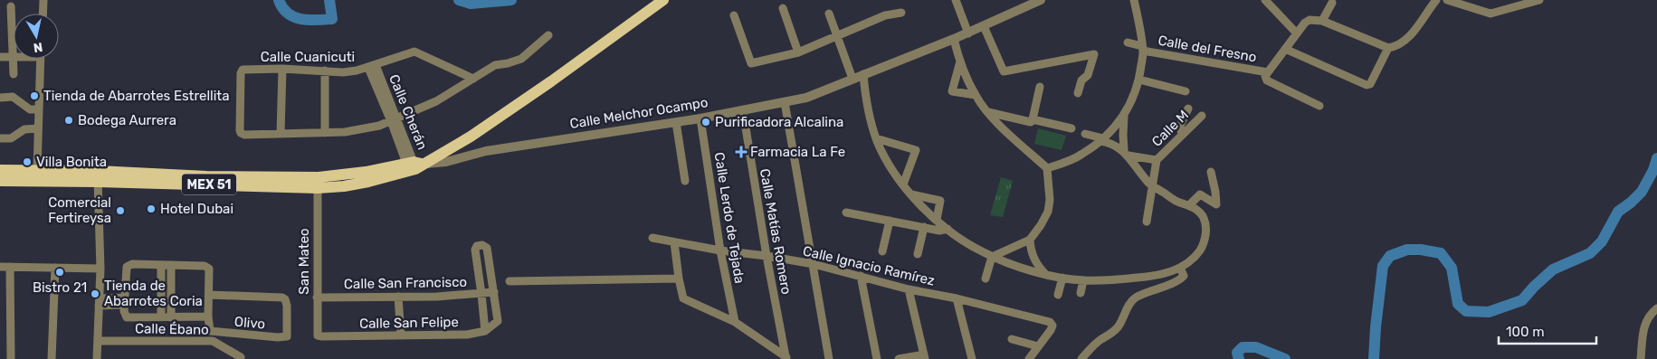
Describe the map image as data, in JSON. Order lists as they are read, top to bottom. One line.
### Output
{"streets":{"main road":["MEX 51"],"street":["Calle del Fresno","Calle Cuanicuti","Calle Cherán","Calle Melchor Ocampo","Calle M","Calle Lerdo de Tejada","Calle Matías Romero","San Mateo","Calle Ignacio Ramírez","Calle San Francisco","Olivo","Calle San Felipe","Calle Ébano"]},"crossings":[["Calle Cuanicuti","Calle Cherán"],["Calle Cherán","Calle Melchor Ocampo"],["Calle Cherán","MEX 51"],["Calle Melchor Ocampo","MEX 51"],["Calle Melchor Ocampo","Calle Lerdo de Tejada"],["Calle Melchor Ocampo","Calle Matías Romero"],["MEX 51","San Mateo"],["Calle Lerdo de Tejada","Calle Ignacio Ramírez"],["Calle Matías Romero","Calle Ignacio Ramírez"],["San Mateo","Calle San Francisco"],["San Mateo","Calle San Felipe"],["Calle San Francisco","Calle San Felipe"]],"places":{"other":["Tienda de Abarrotes Estrellita","Bodega Aurrera","Purificadora Alcalina","Villa Bonita","Hotel Dubai","Comercial Fertireysa","Bistro 21","Tienda de Abarrotes Coria"],"health":["Farmacia La Fe"]},"scale_bar":"100 m","north":"bottom"}
